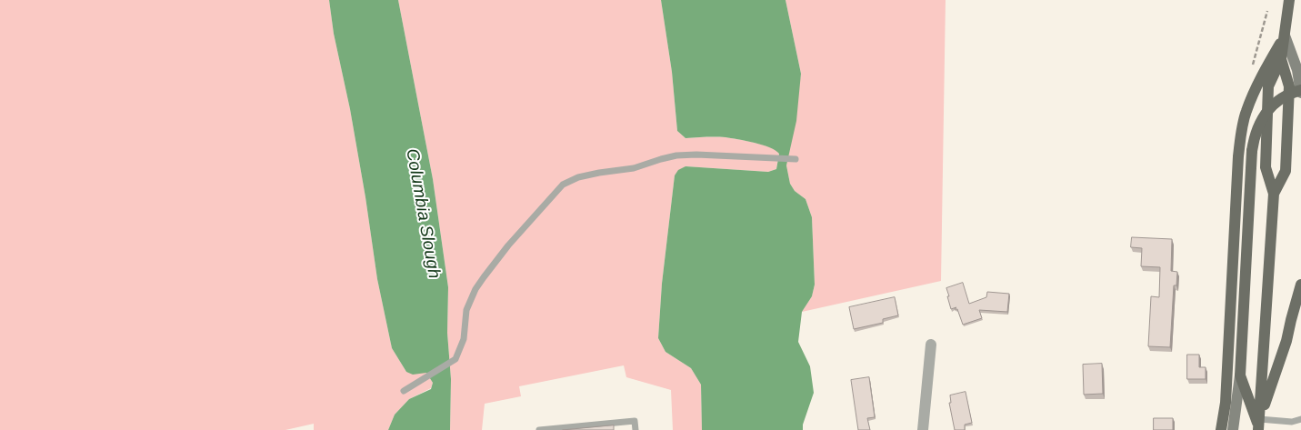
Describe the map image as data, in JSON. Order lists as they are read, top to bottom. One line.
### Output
{"water":["Columbia Slough"]}
